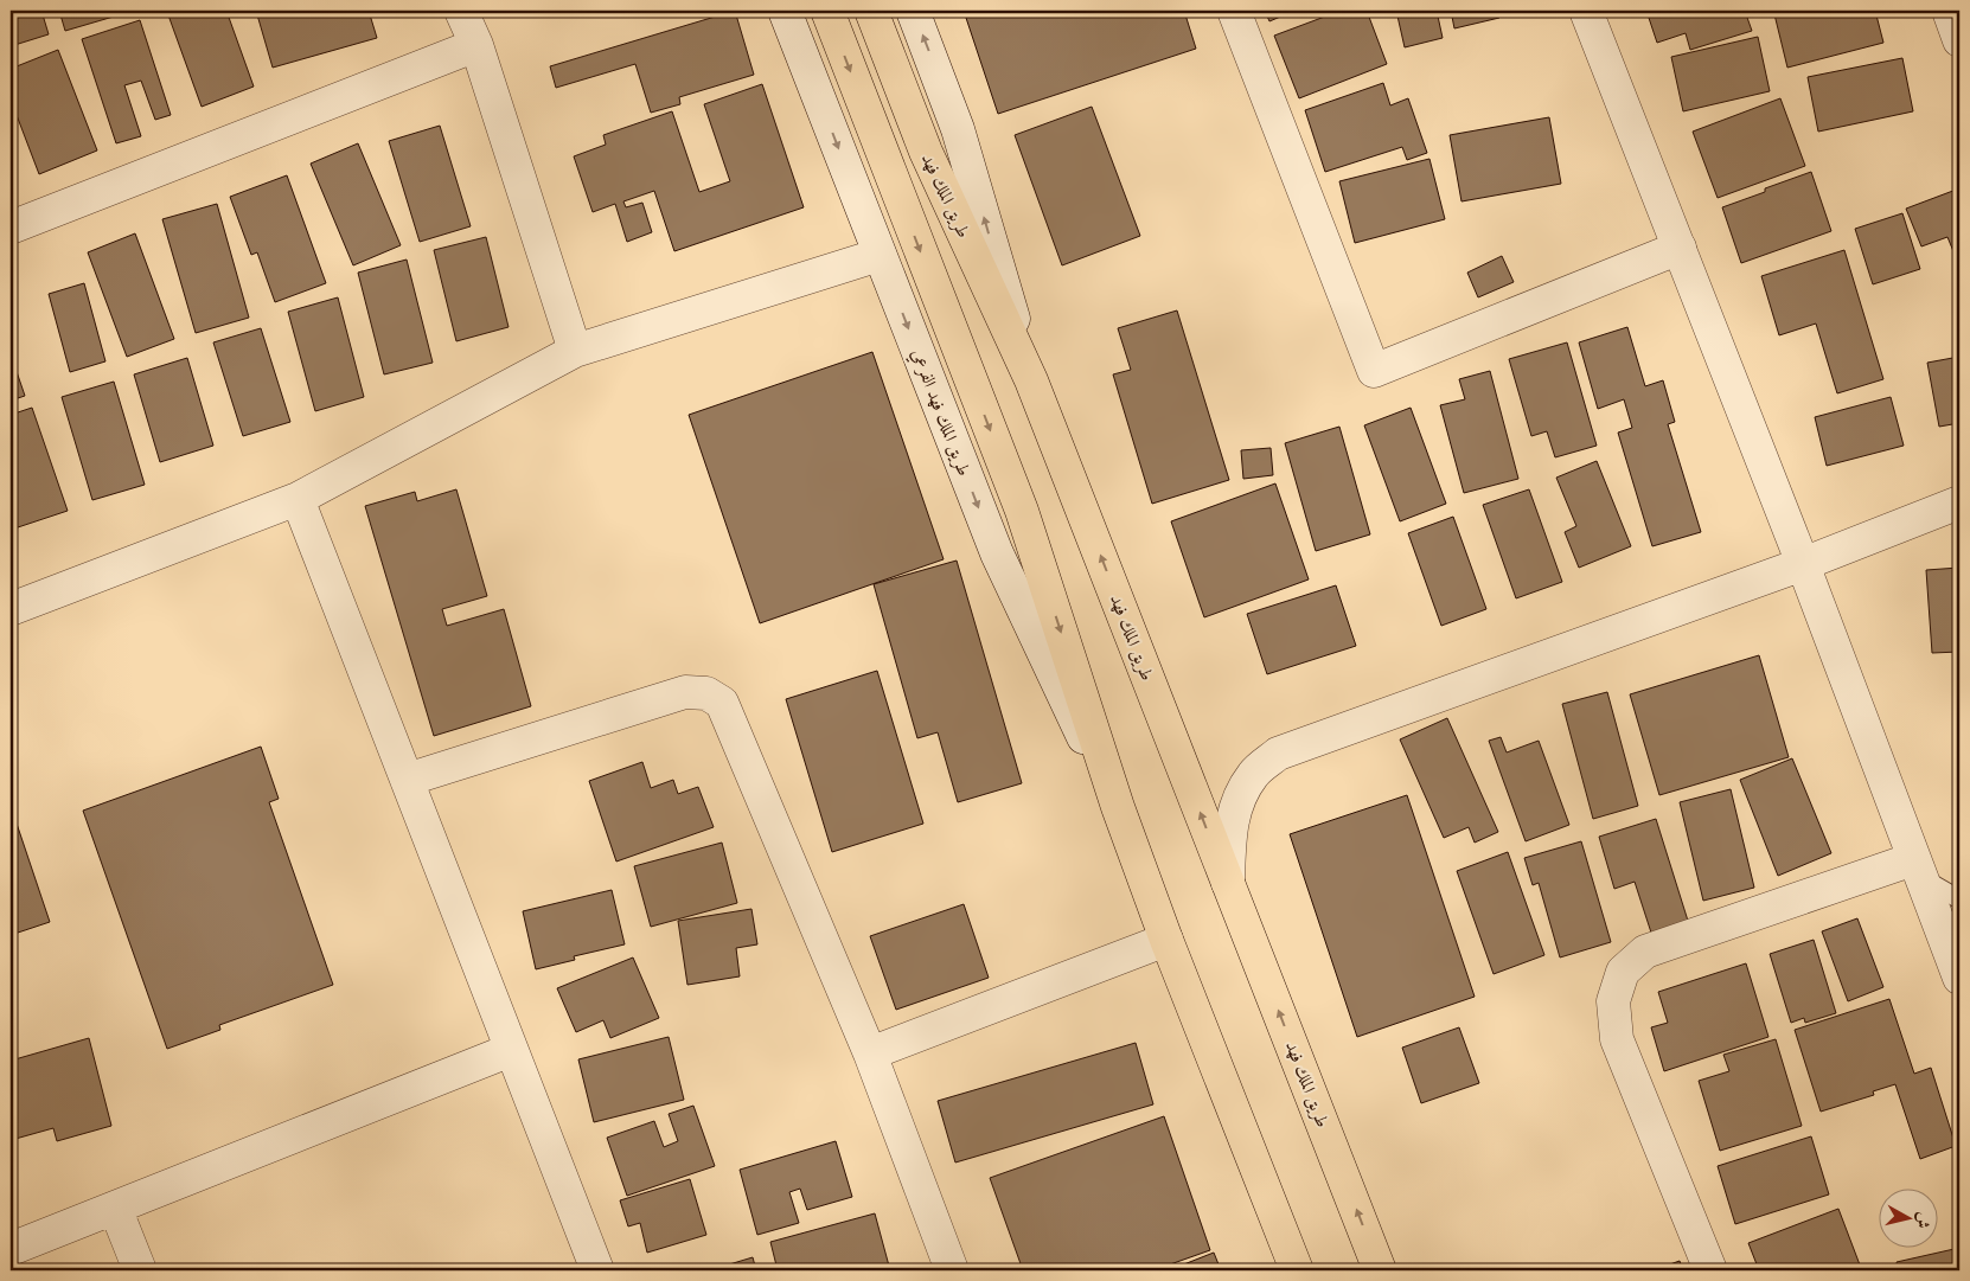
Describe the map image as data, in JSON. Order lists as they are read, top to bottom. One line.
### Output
{"streets":{"highway":["طريق الملك فهد"],"street":["طريق الملك فهد الفرعي"]},"north":"right"}
